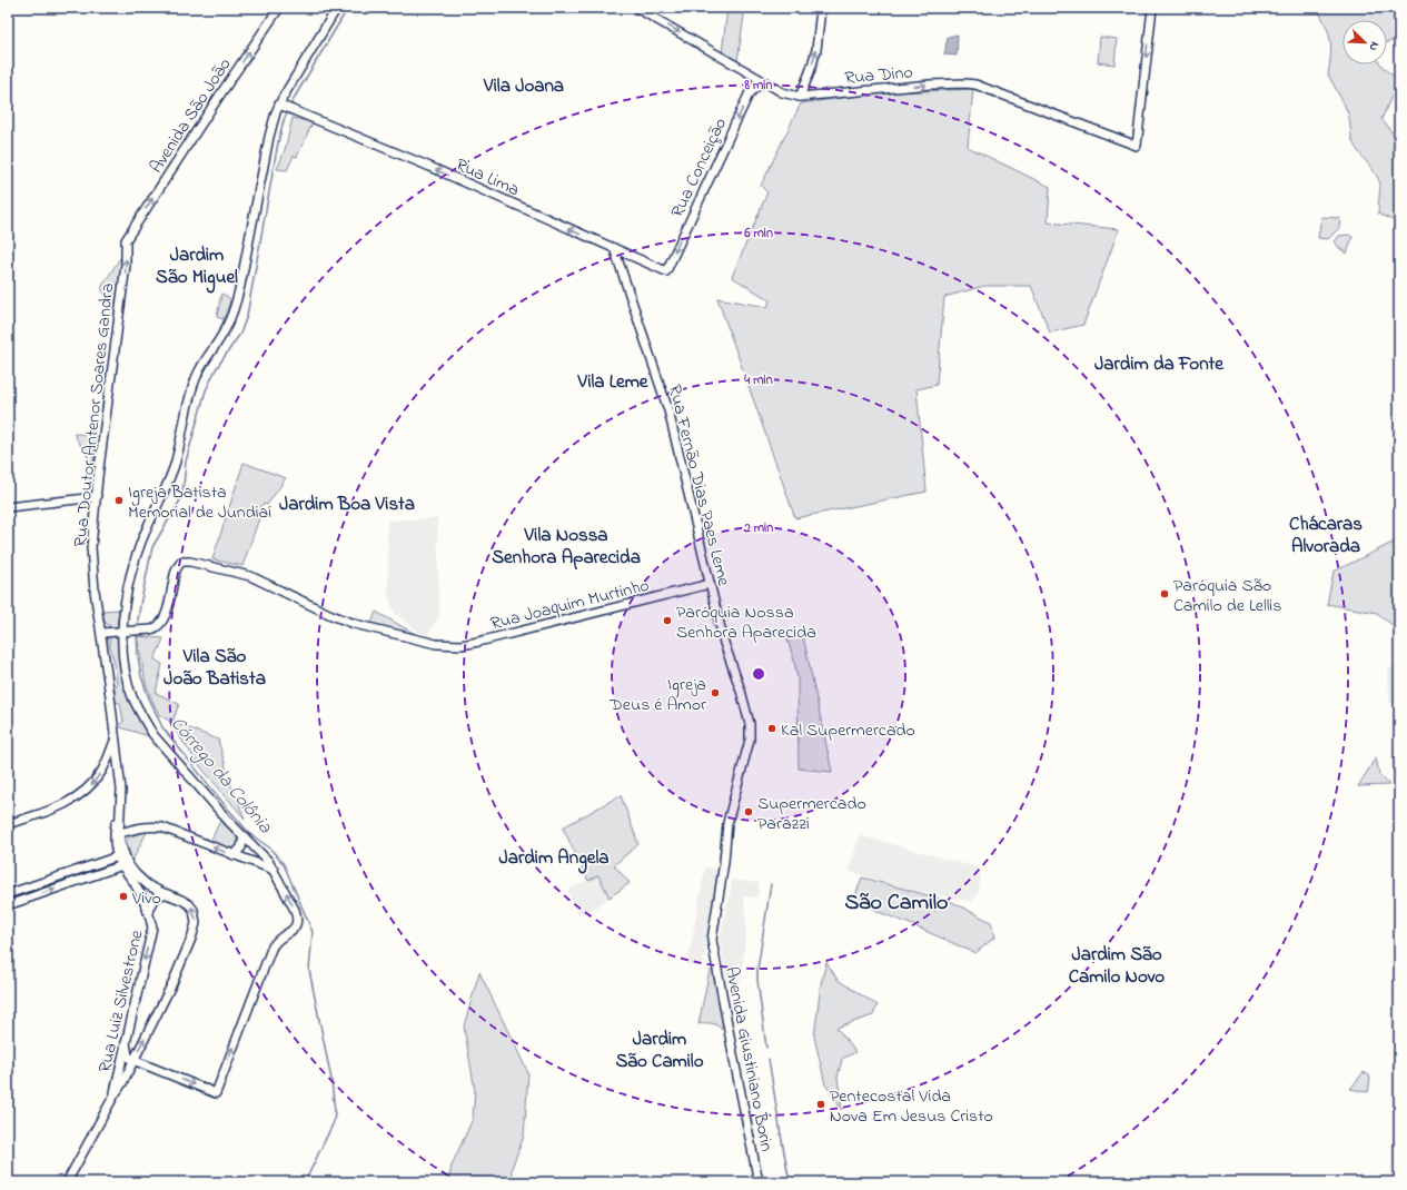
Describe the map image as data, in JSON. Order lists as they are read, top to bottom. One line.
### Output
{"streets":{"main road":["Rua Dino","Avenida São João","Rua Conceição","Rua Lima","Rua Doutor Antenor Soares Gandra","Rua Fernão Dias Paes Leme","Rua Joaquim Murtinho","Rua Luiz Silvestrone","Avenida Giustiniano Borin"]},"crossings":[["Rua Dino","Rua Conceição"],["Avenida São João","Rua Doutor Antenor Soares Gandra"],["Rua Conceição","Rua Lima"],["Rua Lima","Rua Fernão Dias Paes Leme"],["Rua Doutor Antenor Soares Gandra","Rua Luiz Silvestrone"],["Rua Fernão Dias Paes Leme","Rua Joaquim Murtinho"],["Rua Fernão Dias Paes Leme","Avenida Giustiniano Borin"]],"one_way":["Rua Conceição","Rua Lima","Rua Doutor Antenor Soares Gandra","Rua Luiz Silvestrone"],"districts":["Vila Joana","Jardim São Miguel","Jardim da Fonte","Vila Leme","Jardim Boa Vista","Chácaras Alvorada","Vila Nossa Senhora Aparecida","Vila São João Batista","Jardim Angela","São Camilo","Jardim São Camilo Novo","Jardim São Camilo"],"water":["Córrego da Colônia"],"places":["Igreja Batista Memorial de Jundiaí","Paróquia São Camilo de Lellis","Paróquia Nossa Senhora Aparecida","Igreja Deus é Amor","Kal Supermercado","Supermercado Parazzi","Vivo","Pentecostal Vida Nova Em Jesus Cristo"],"north":"bottom right","rings":["8 min","6 min","4 min","2 min"]}
